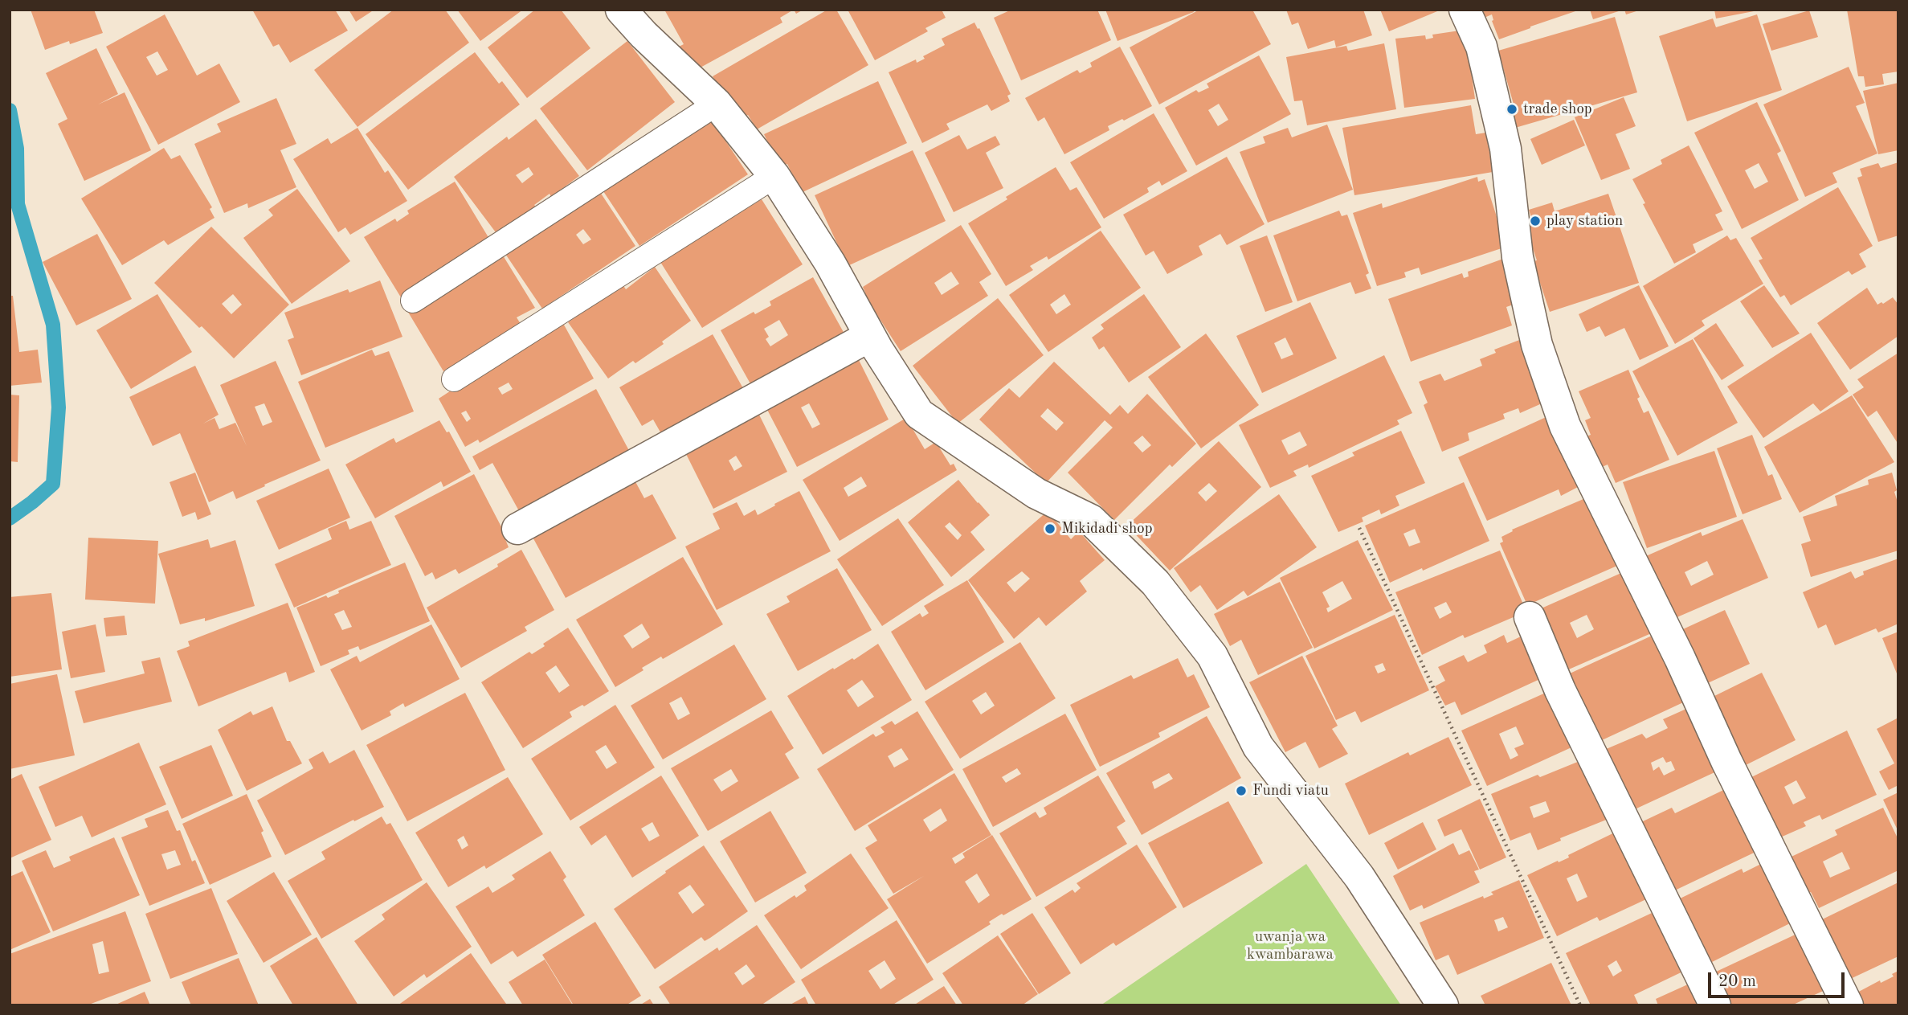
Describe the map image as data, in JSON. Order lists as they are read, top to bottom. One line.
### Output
{"parks":["uwanja wa kwambarawa"],"places":["trade shop","play station","Mikidadi shop","Fundi viatu"],"scale_bar":"20 m"}
